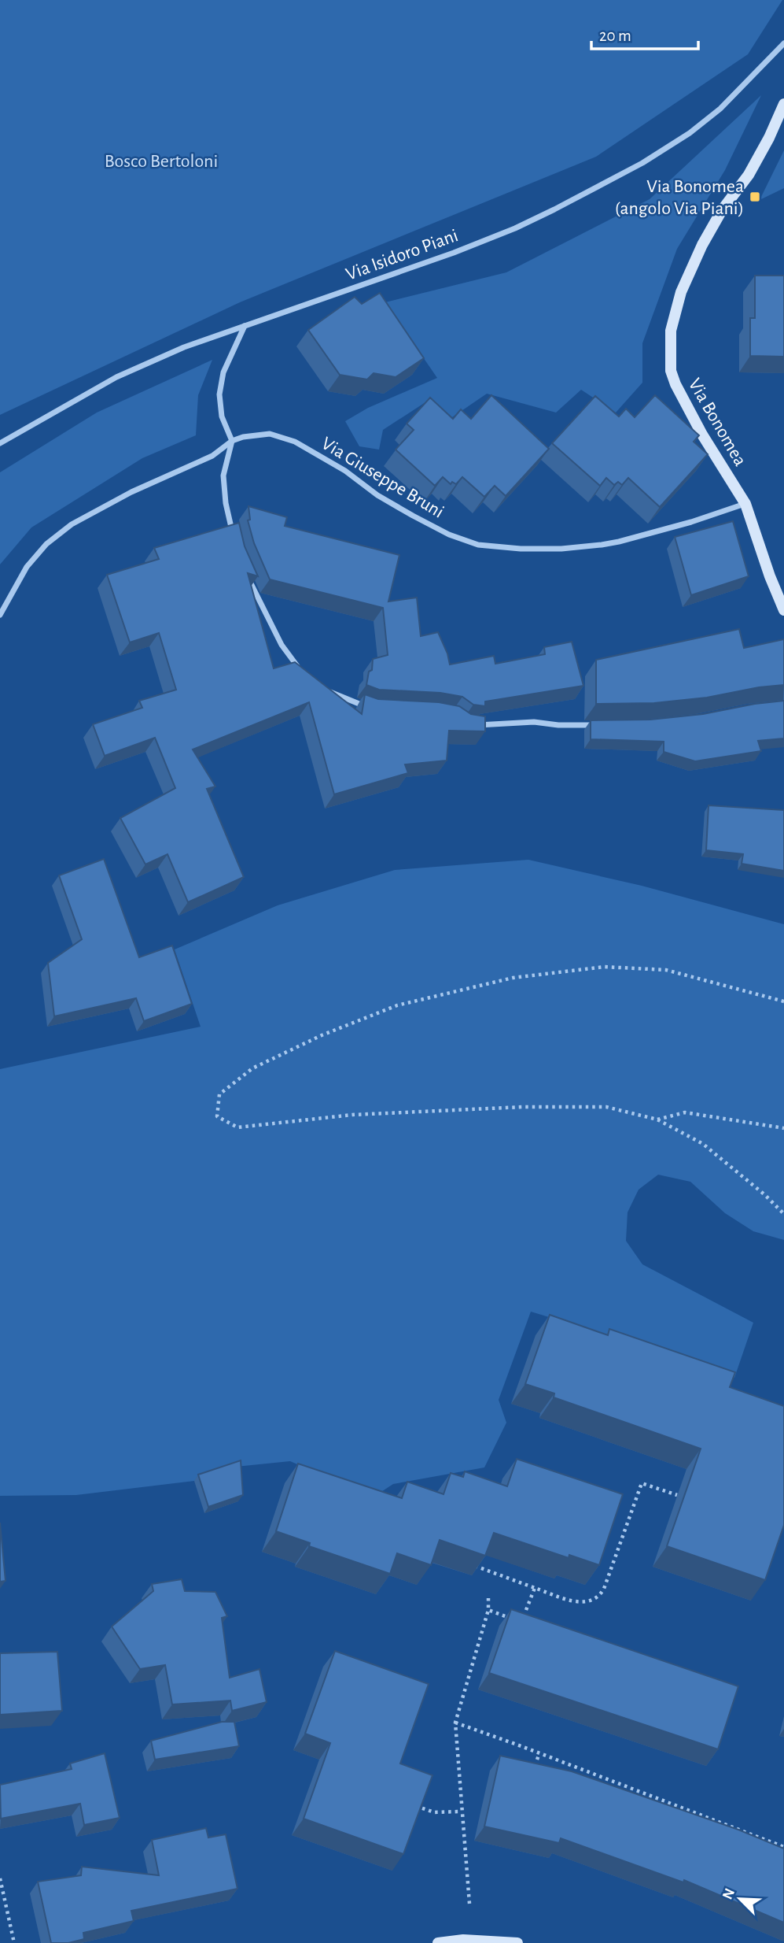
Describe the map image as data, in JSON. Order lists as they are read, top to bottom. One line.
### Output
{"streets":{"street":["Via Isidoro Piani","Via Bonomea","Via Giuseppe Bruni"]},"crossings":[["Via Bonomea","Via Giuseppe Bruni"]],"parks":["Bosco Bertoloni"],"places":{"transit":["Via Bonomea (angolo Via Piani)"]},"scale_bar":"20 m","north":"top left"}
